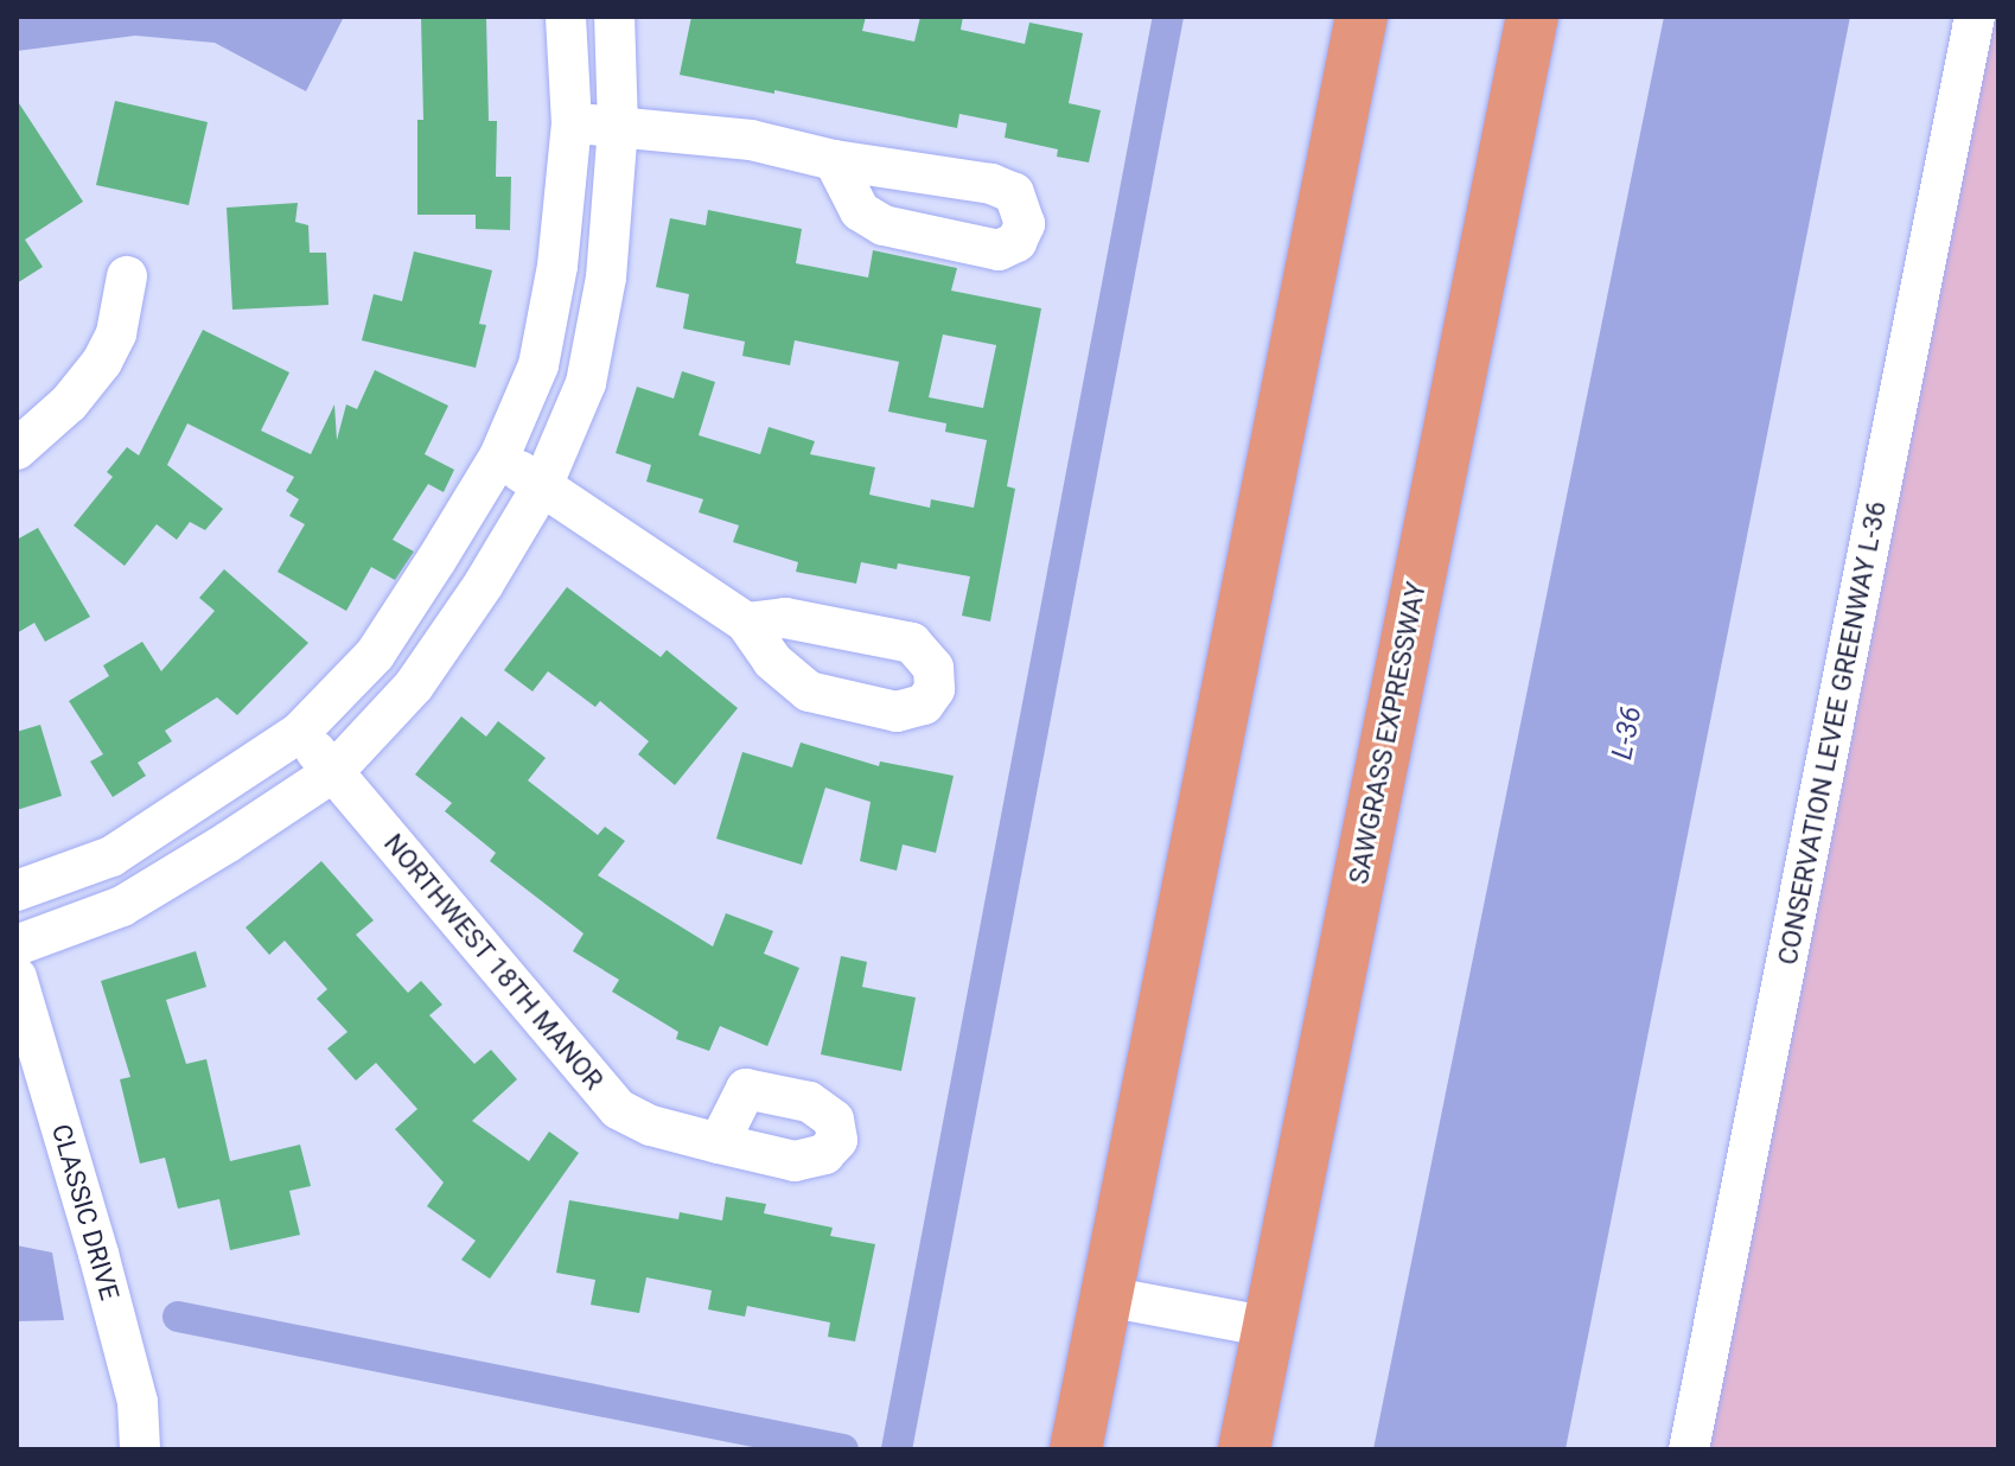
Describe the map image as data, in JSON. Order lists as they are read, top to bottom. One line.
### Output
{"streets":{"highway":["SAWGRASS EXPRESSWAY"],"street":["CONSERVATION LEVEE GREENWAY L-36","NORTHWEST 18TH MANOR","CLASSIC DRIVE"]},"water":["L-36"]}
